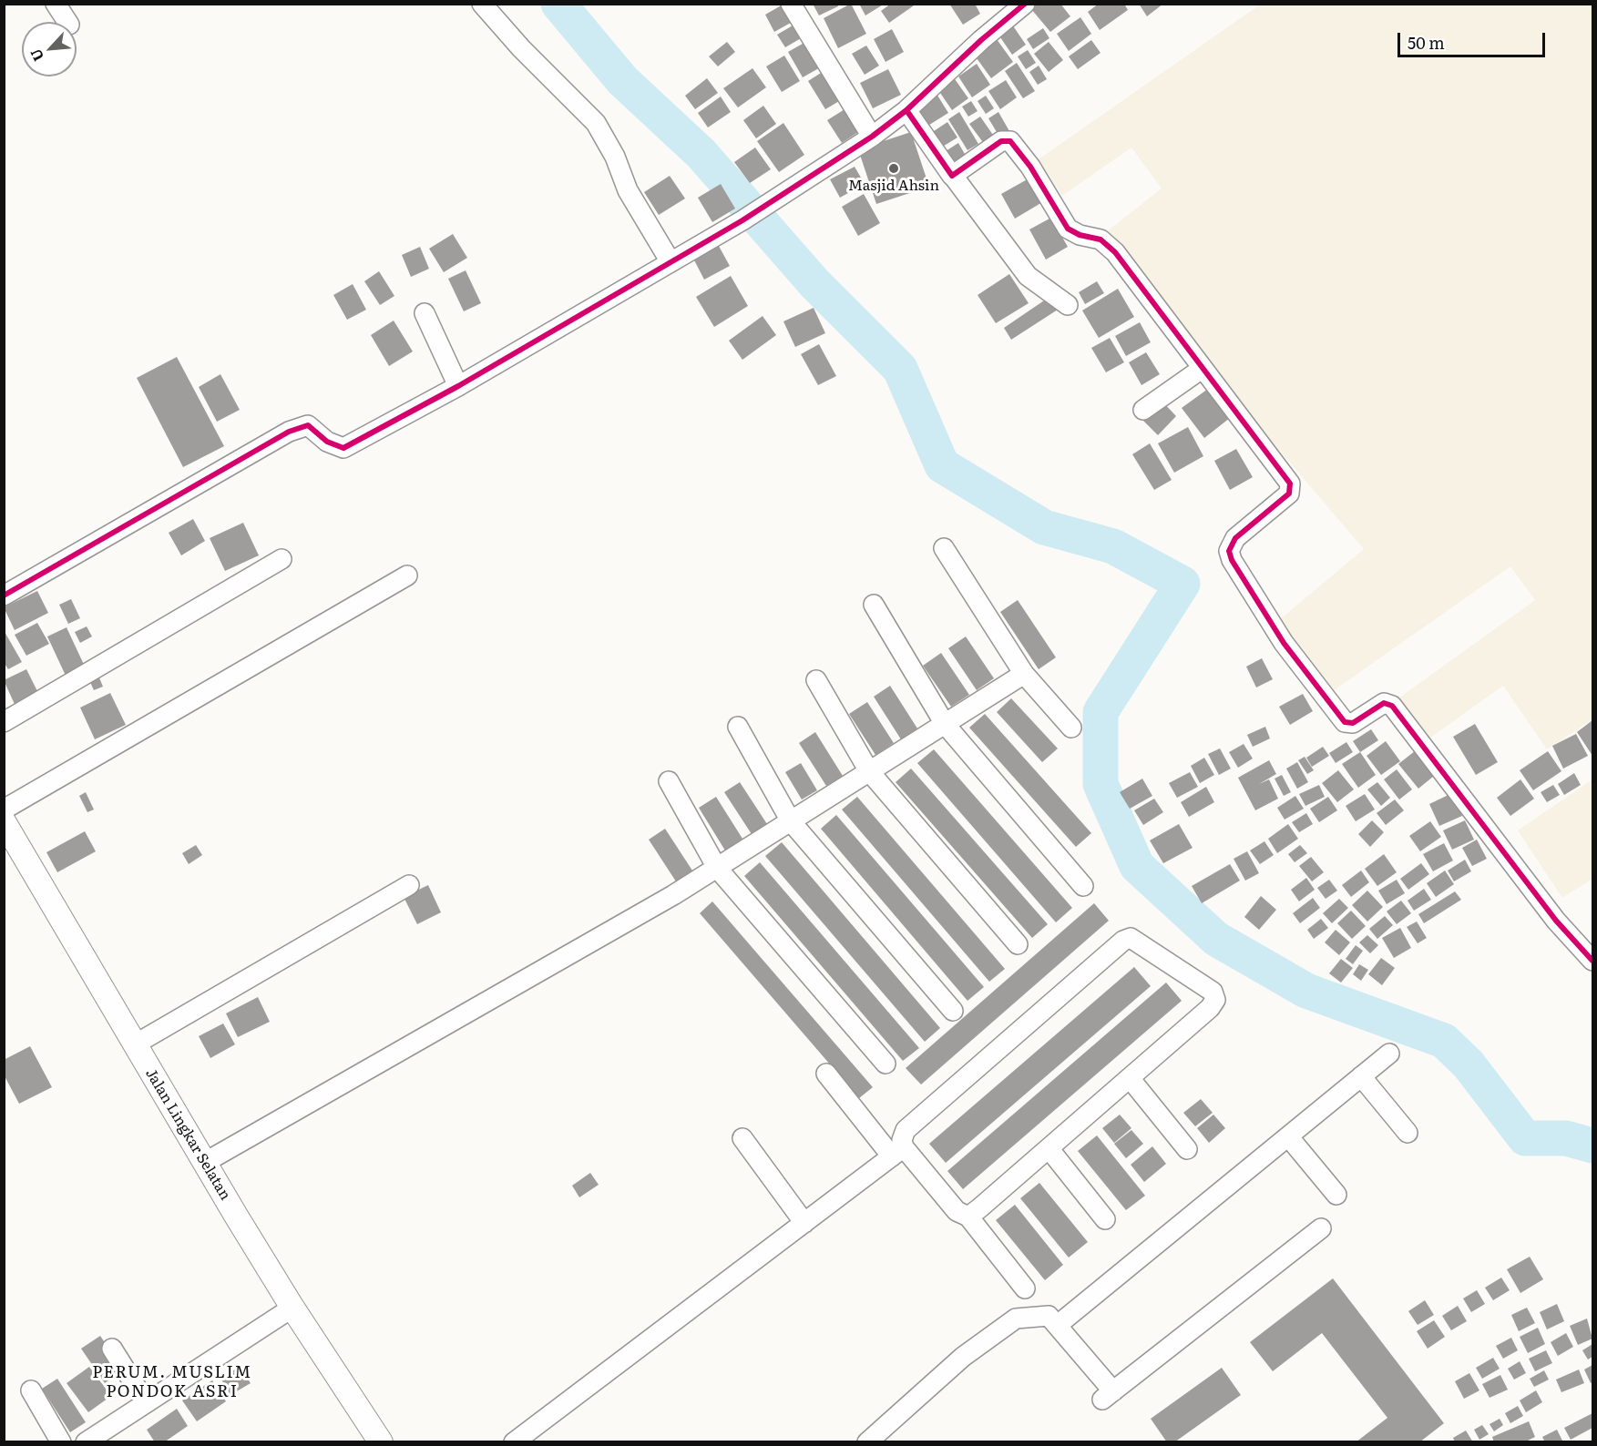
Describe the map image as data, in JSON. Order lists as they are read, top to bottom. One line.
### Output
{"streets":{"street":["Jalan Lingkar Selatan"]},"districts":["PERUM. MUSLIM PONDOK ASRI"],"places":["Masjid Ahsin"],"scale_bar":"50 m","north":"bottom left"}
